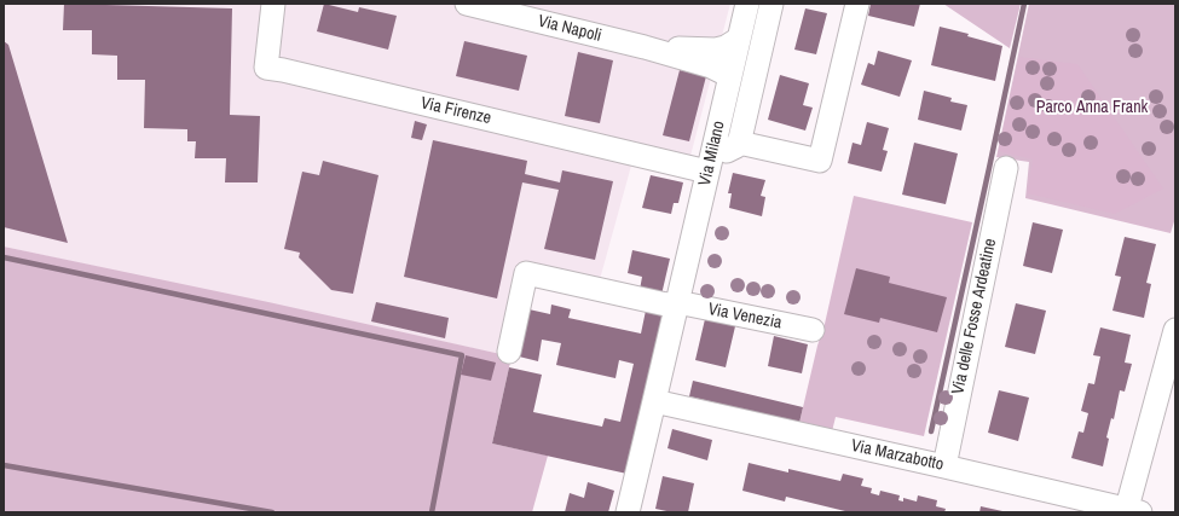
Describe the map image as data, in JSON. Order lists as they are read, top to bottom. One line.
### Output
{"streets":{"street":["Via Napoli","Via Firenze","Via Milano","Via Venezia","Via delle Fosse Ardeatine","Via Marzabotto"]},"crossings":[["Via Napoli","Via Milano"],["Via Firenze","Via Milano"],["Via Milano","Via Venezia"],["Via Milano","Via Marzabotto"],["Via delle Fosse Ardeatine","Via Marzabotto"]],"parks":["Parco Anna Frank"]}
